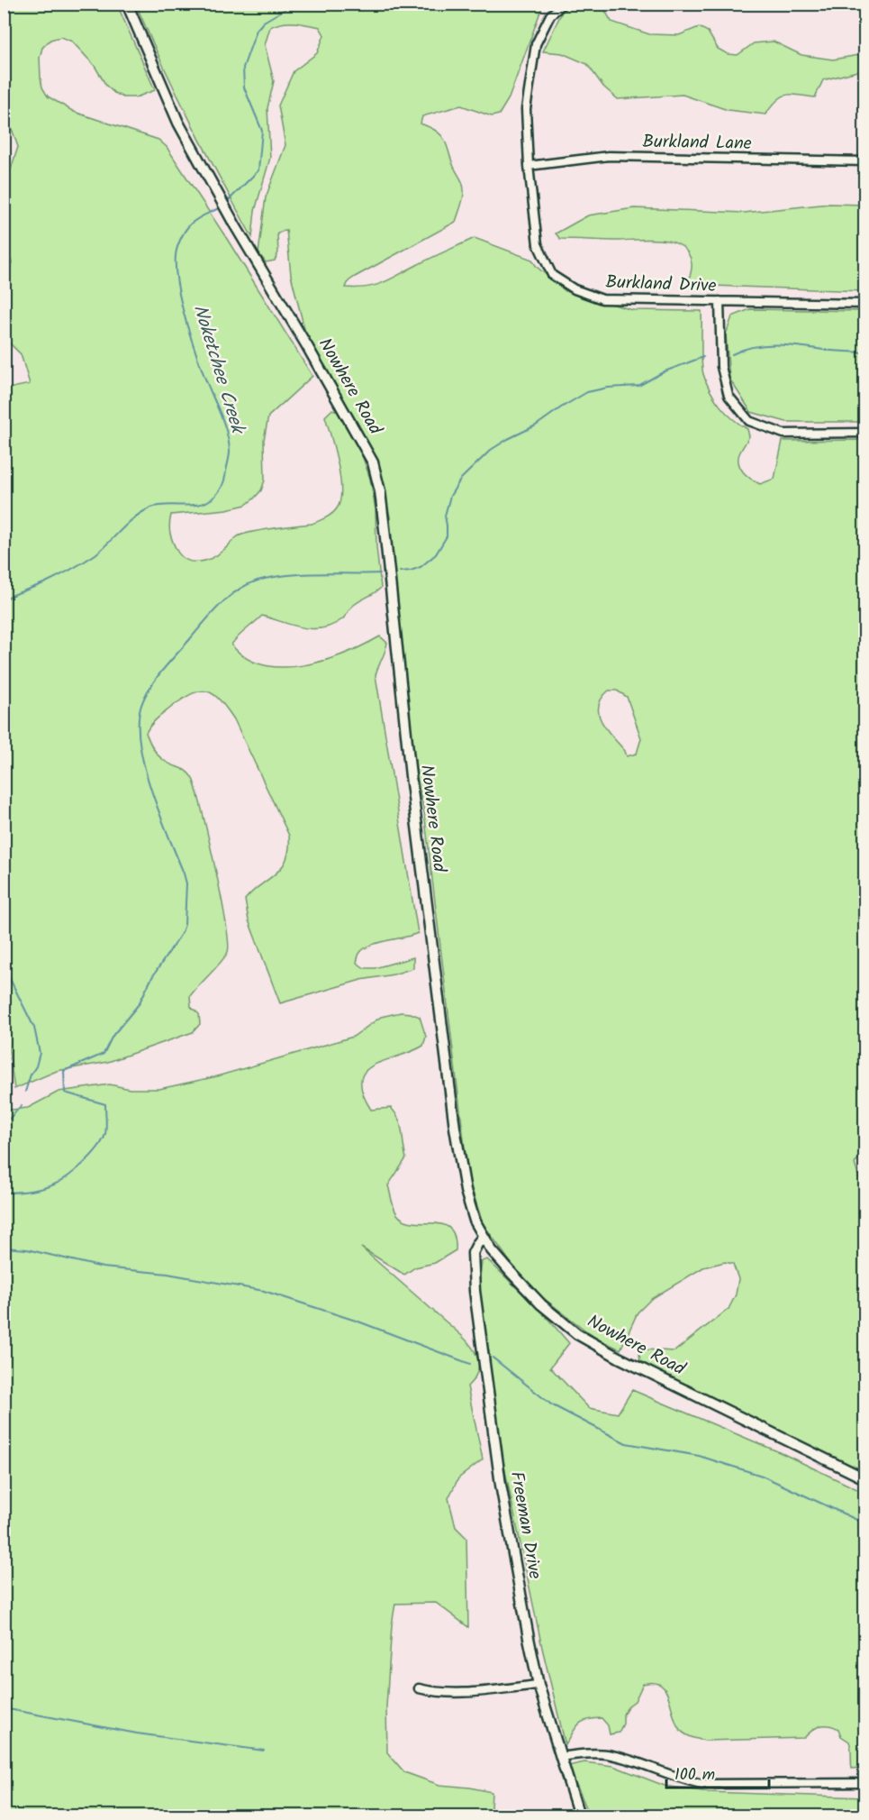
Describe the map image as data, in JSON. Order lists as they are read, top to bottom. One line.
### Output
{"streets":{"street":["Burkland Lane","Burkland Drive","Nowhere Road","Freeman Drive"]},"crossings":[["Burkland Lane","Burkland Drive"],["Nowhere Road","Freeman Drive"]],"water":["Noketchee Creek"],"scale_bar":"100 m"}
